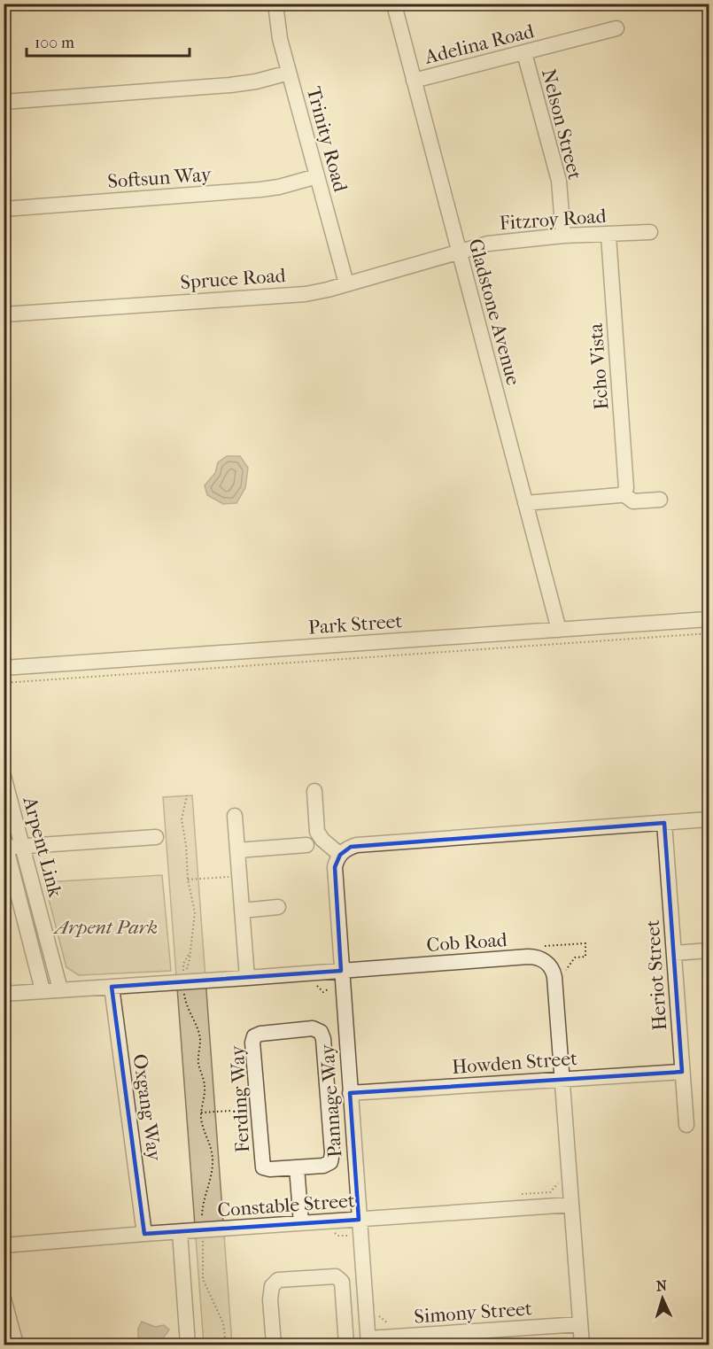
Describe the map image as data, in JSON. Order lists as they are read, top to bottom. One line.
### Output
{"streets":{"street":["Adelina Road","Nelson Street","Trinity Road","Softsun Way","Fitzroy Road","Spruce Road","Gladstone Avenue","Echo Vista","Park Street","Arpent Link","Cob Road","Heriot Street","Howden Street","Ferding Way","Pannage Way","Oxgang Way","Constable Street","Simony Street"]},"crossings":[["Adelina Road","Nelson Street"],["Adelina Road","Gladstone Avenue"],["Nelson Street","Fitzroy Road"],["Trinity Road","Softsun Way"],["Trinity Road","Spruce Road"],["Fitzroy Road","Spruce Road"],["Fitzroy Road","Gladstone Avenue"],["Fitzroy Road","Echo Vista"],["Spruce Road","Gladstone Avenue"],["Gladstone Avenue","Park Street"],["Arpent Link","Cob Road"],["Cob Road","Howden Street"],["Cob Road","Pannage Way"],["Cob Road","Oxgang Way"],["Cob Road","Constable Street"],["Cob Road","Simony Street"],["Heriot Street","Howden Street"],["Howden Street","Pannage Way"],["Pannage Way","Constable Street"],["Pannage Way","Simony Street"],["Oxgang Way","Constable Street"]],"parks":["Arpent Park"],"scale_bar":"100 m","north":"top"}
